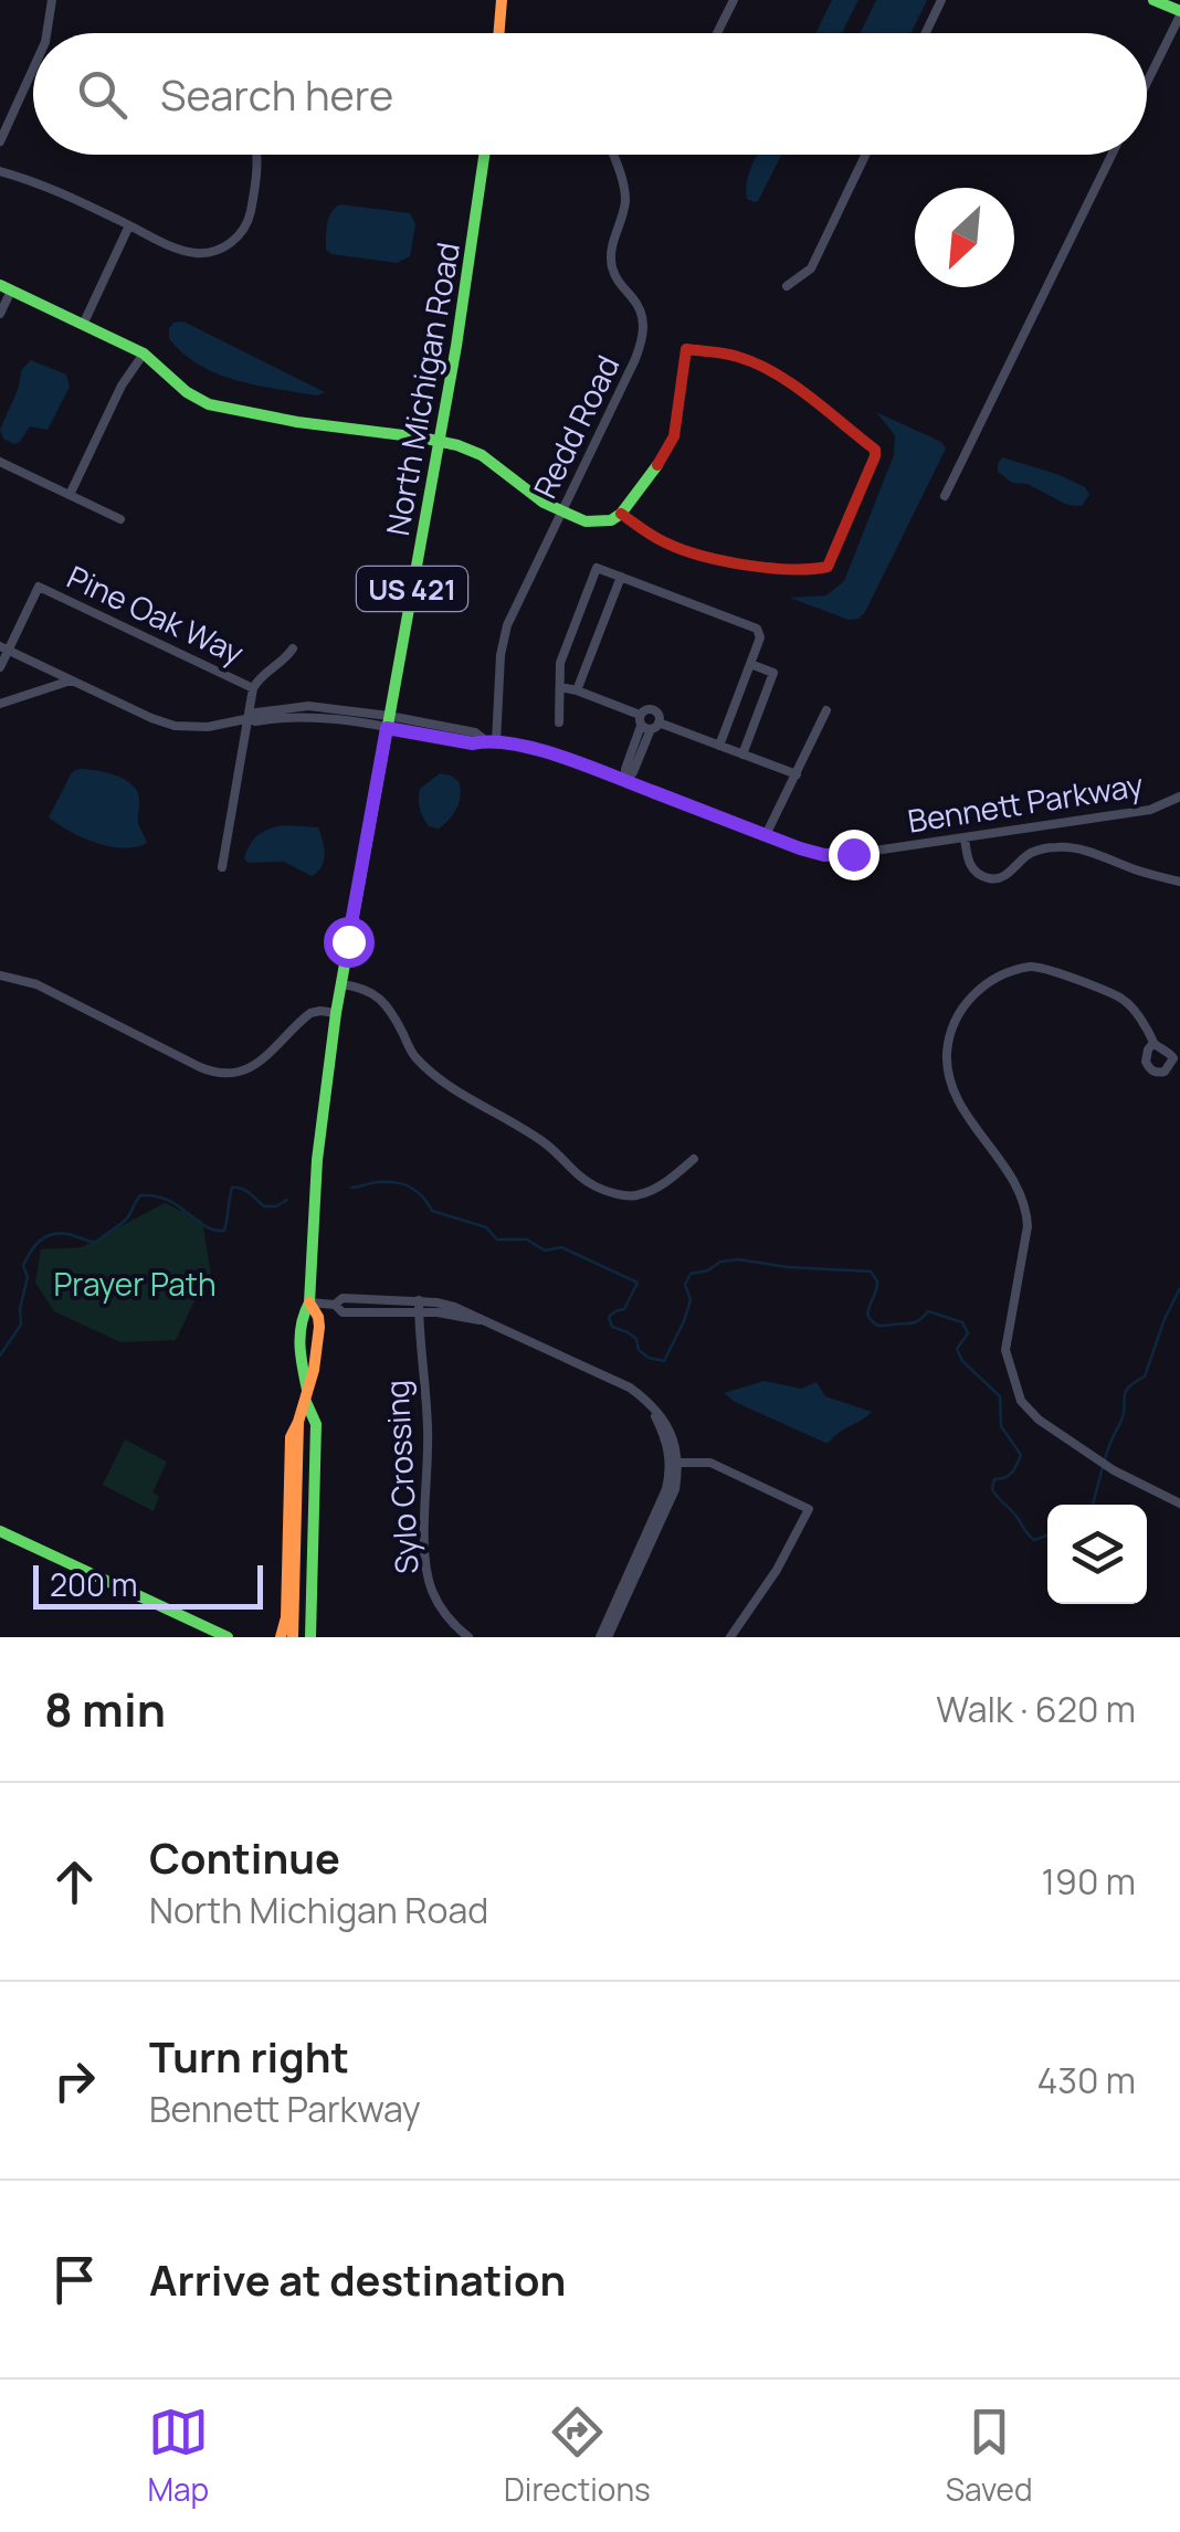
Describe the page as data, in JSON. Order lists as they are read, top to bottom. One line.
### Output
{"streets":{"main road":["North Michigan Road","US 421"],"street":["Redd Road","Pine Oak Way","Bennett Parkway","Sylo Crossing"]},"crossings":[["North Michigan Road","US 421"],["North Michigan Road","Bennett Parkway"],["Redd Road","Bennett Parkway"],["Pine Oak Way","Bennett Parkway"]],"parks":["Prayer Path"],"scale_bar":"200 m","north":"bottom left","page":{"search":"Search here","scale":"200 m","heading":["8 min","Walk · 620 m"],"list":[["Continue","North Michigan Road","190 m"],["Turn right","Bennett Parkway","430 m"],"Arrive at destination"],"nav":["Map","Directions","Saved"]}}
